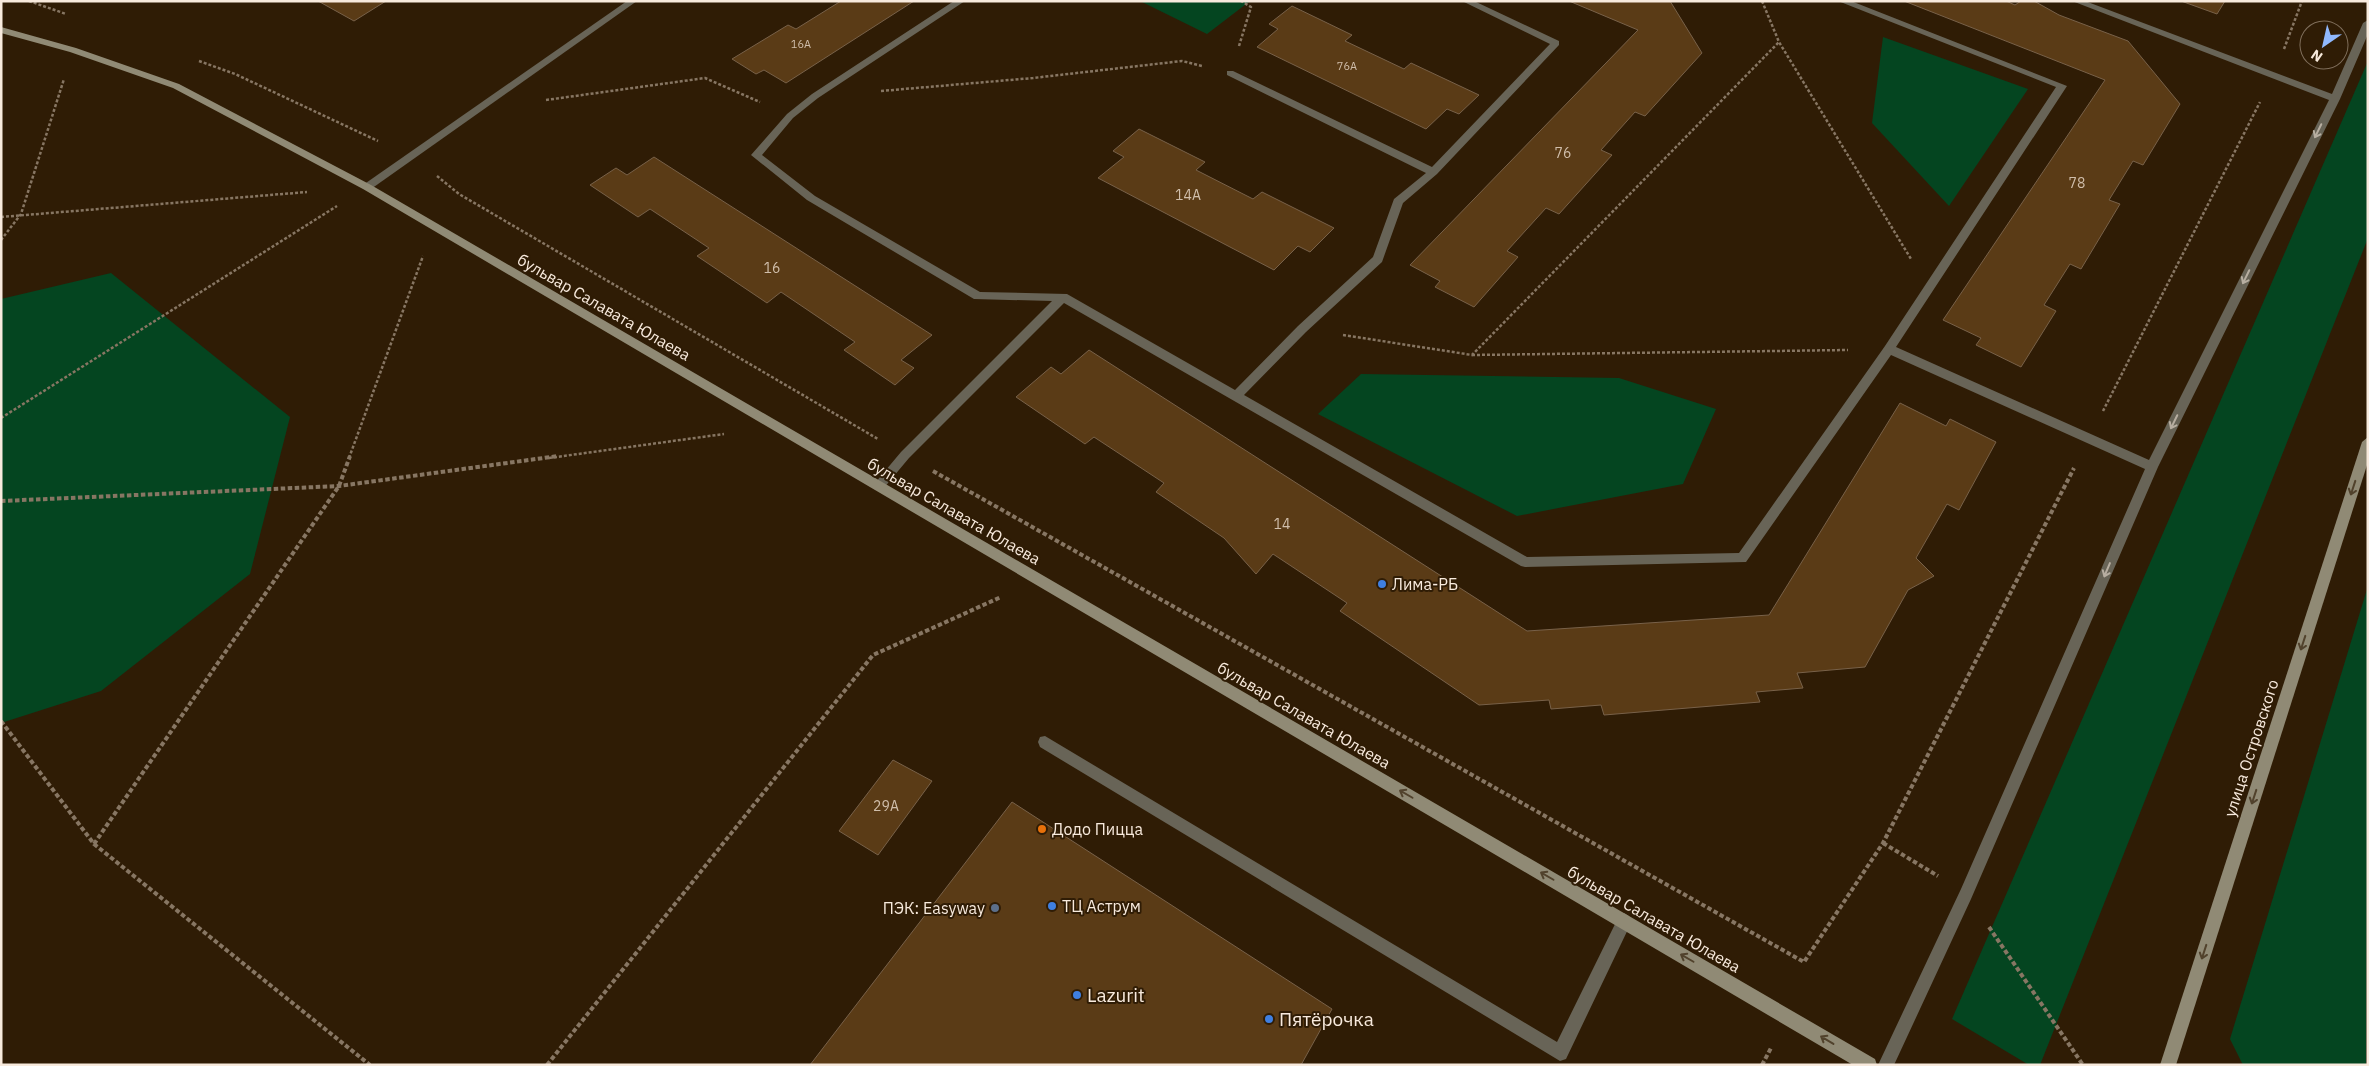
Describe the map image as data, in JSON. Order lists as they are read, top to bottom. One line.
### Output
{"streets":{"street":["бульвар Салавата Юлаева","улица Островского"]},"one_way":["бульвар Салавата Юлаева","улица Островского"],"places":["Лима-РБ","Додо Пицца","ТЦ Аструм","ПЭК: Easyway","Lazurit","Пятёрочка"],"house_numbers":["16А","76А","76","78","14А","16","14","29А"],"north":"bottom left"}
